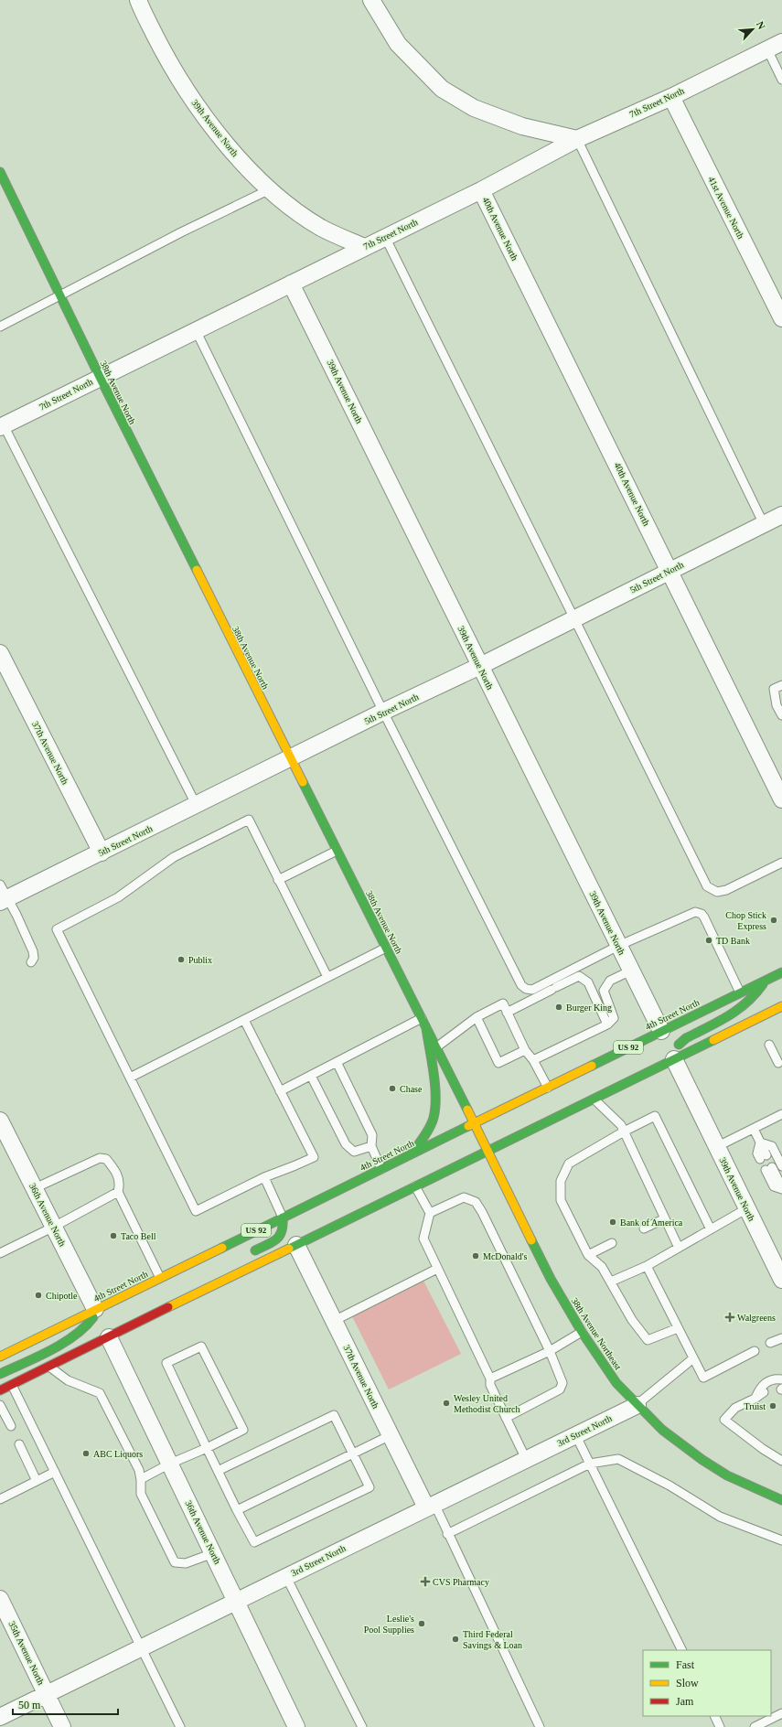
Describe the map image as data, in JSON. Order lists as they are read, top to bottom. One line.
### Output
{"streets":{"main road":["38th Avenue North","4th Street North","US 92","38th Avenue Northeast"],"street":["7th Street North","39th Avenue North","41st Avenue North","40th Avenue North","5th Street North","37th Avenue North","36th Avenue North","3rd Street North","35th Avenue North"]},"crossings":[["7th Street North","39th Avenue North"],["7th Street North","41st Avenue North"],["7th Street North","40th Avenue North"],["7th Street North","38th Avenue North"],["39th Avenue North","5th Street North"],["39th Avenue North","4th Street North"],["40th Avenue North","5th Street North"],["38th Avenue North","5th Street North"],["38th Avenue North","4th Street North"],["38th Avenue North","38th Avenue Northeast"],["5th Street North","37th Avenue North"],["37th Avenue North","3rd Street North"],["4th Street North","36th Avenue North"],["36th Avenue North","3rd Street North"],["38th Avenue Northeast","3rd Street North"],["3rd Street North","35th Avenue North"]],"places":{"other":["Chop Stick Express","TD Bank","Publix","Burger King","Chase","Bank of America","Taco Bell","McDonald's","Chipotle","Wesley United Methodist Church","Truist","ABC Liquors","Leslie's Pool Supplies","Third Federal Savings & Loan"],"health":["Walgreens","CVS Pharmacy"]},"legend":["Fast","Slow","Jam"],"scale_bar":"50 m","north":"top right"}
